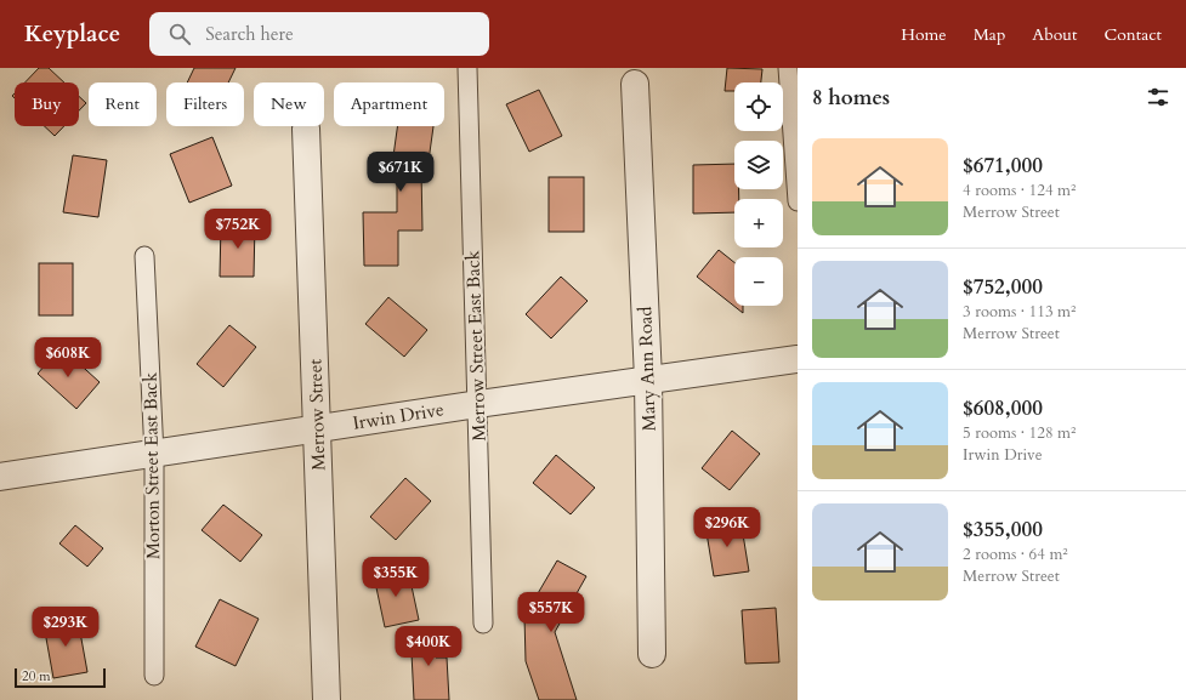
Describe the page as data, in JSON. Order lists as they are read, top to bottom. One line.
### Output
{"streets":{"street":["Mary Ann Road","Merrow Street","Irwin Drive"],"lane":["Merrow Street East Back","Morton Street East Back"]},"crossings":[["Merrow Street East Back","Irwin Drive"],["Mary Ann Road","Irwin Drive"],["Merrow Street","Irwin Drive"],["Irwin Drive","Morton Street East Back"]],"scale_bar":"20 m","page":{"header":"Keyplace","search":"Search here","nav":["Home","Map","About","Contact"],"heading":"8 homes","map_buttons":["+","−"],"chip":["Buy","Rent","Filters","New","Apartment"],"list":[{"name":"$671,000","note":"4 rooms · 124 m² · Merrow Street"},{"name":"$752,000","note":"3 rooms · 113 m² · Merrow Street"},{"name":"$608,000","note":"5 rooms · 128 m² · Irwin Drive"},{"name":"$355,000","note":"2 rooms · 64 m² · Merrow Street"}],"price":["$671K","$752K","$608K","$296K","$355K","$557K","$293K","$400K"],"scale":"20 m"}}
